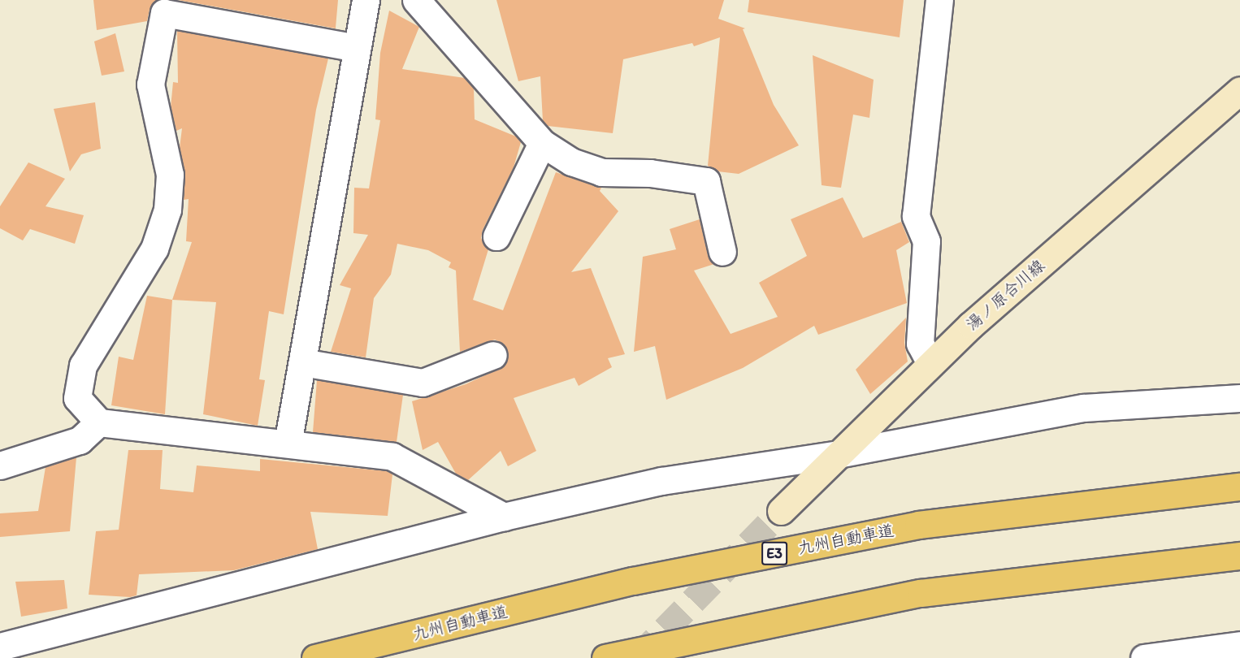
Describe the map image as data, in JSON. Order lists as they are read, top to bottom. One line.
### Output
{"streets":{"highway":["九州自動車道","E3"],"main road":["湯ノ原合川線"]}}
